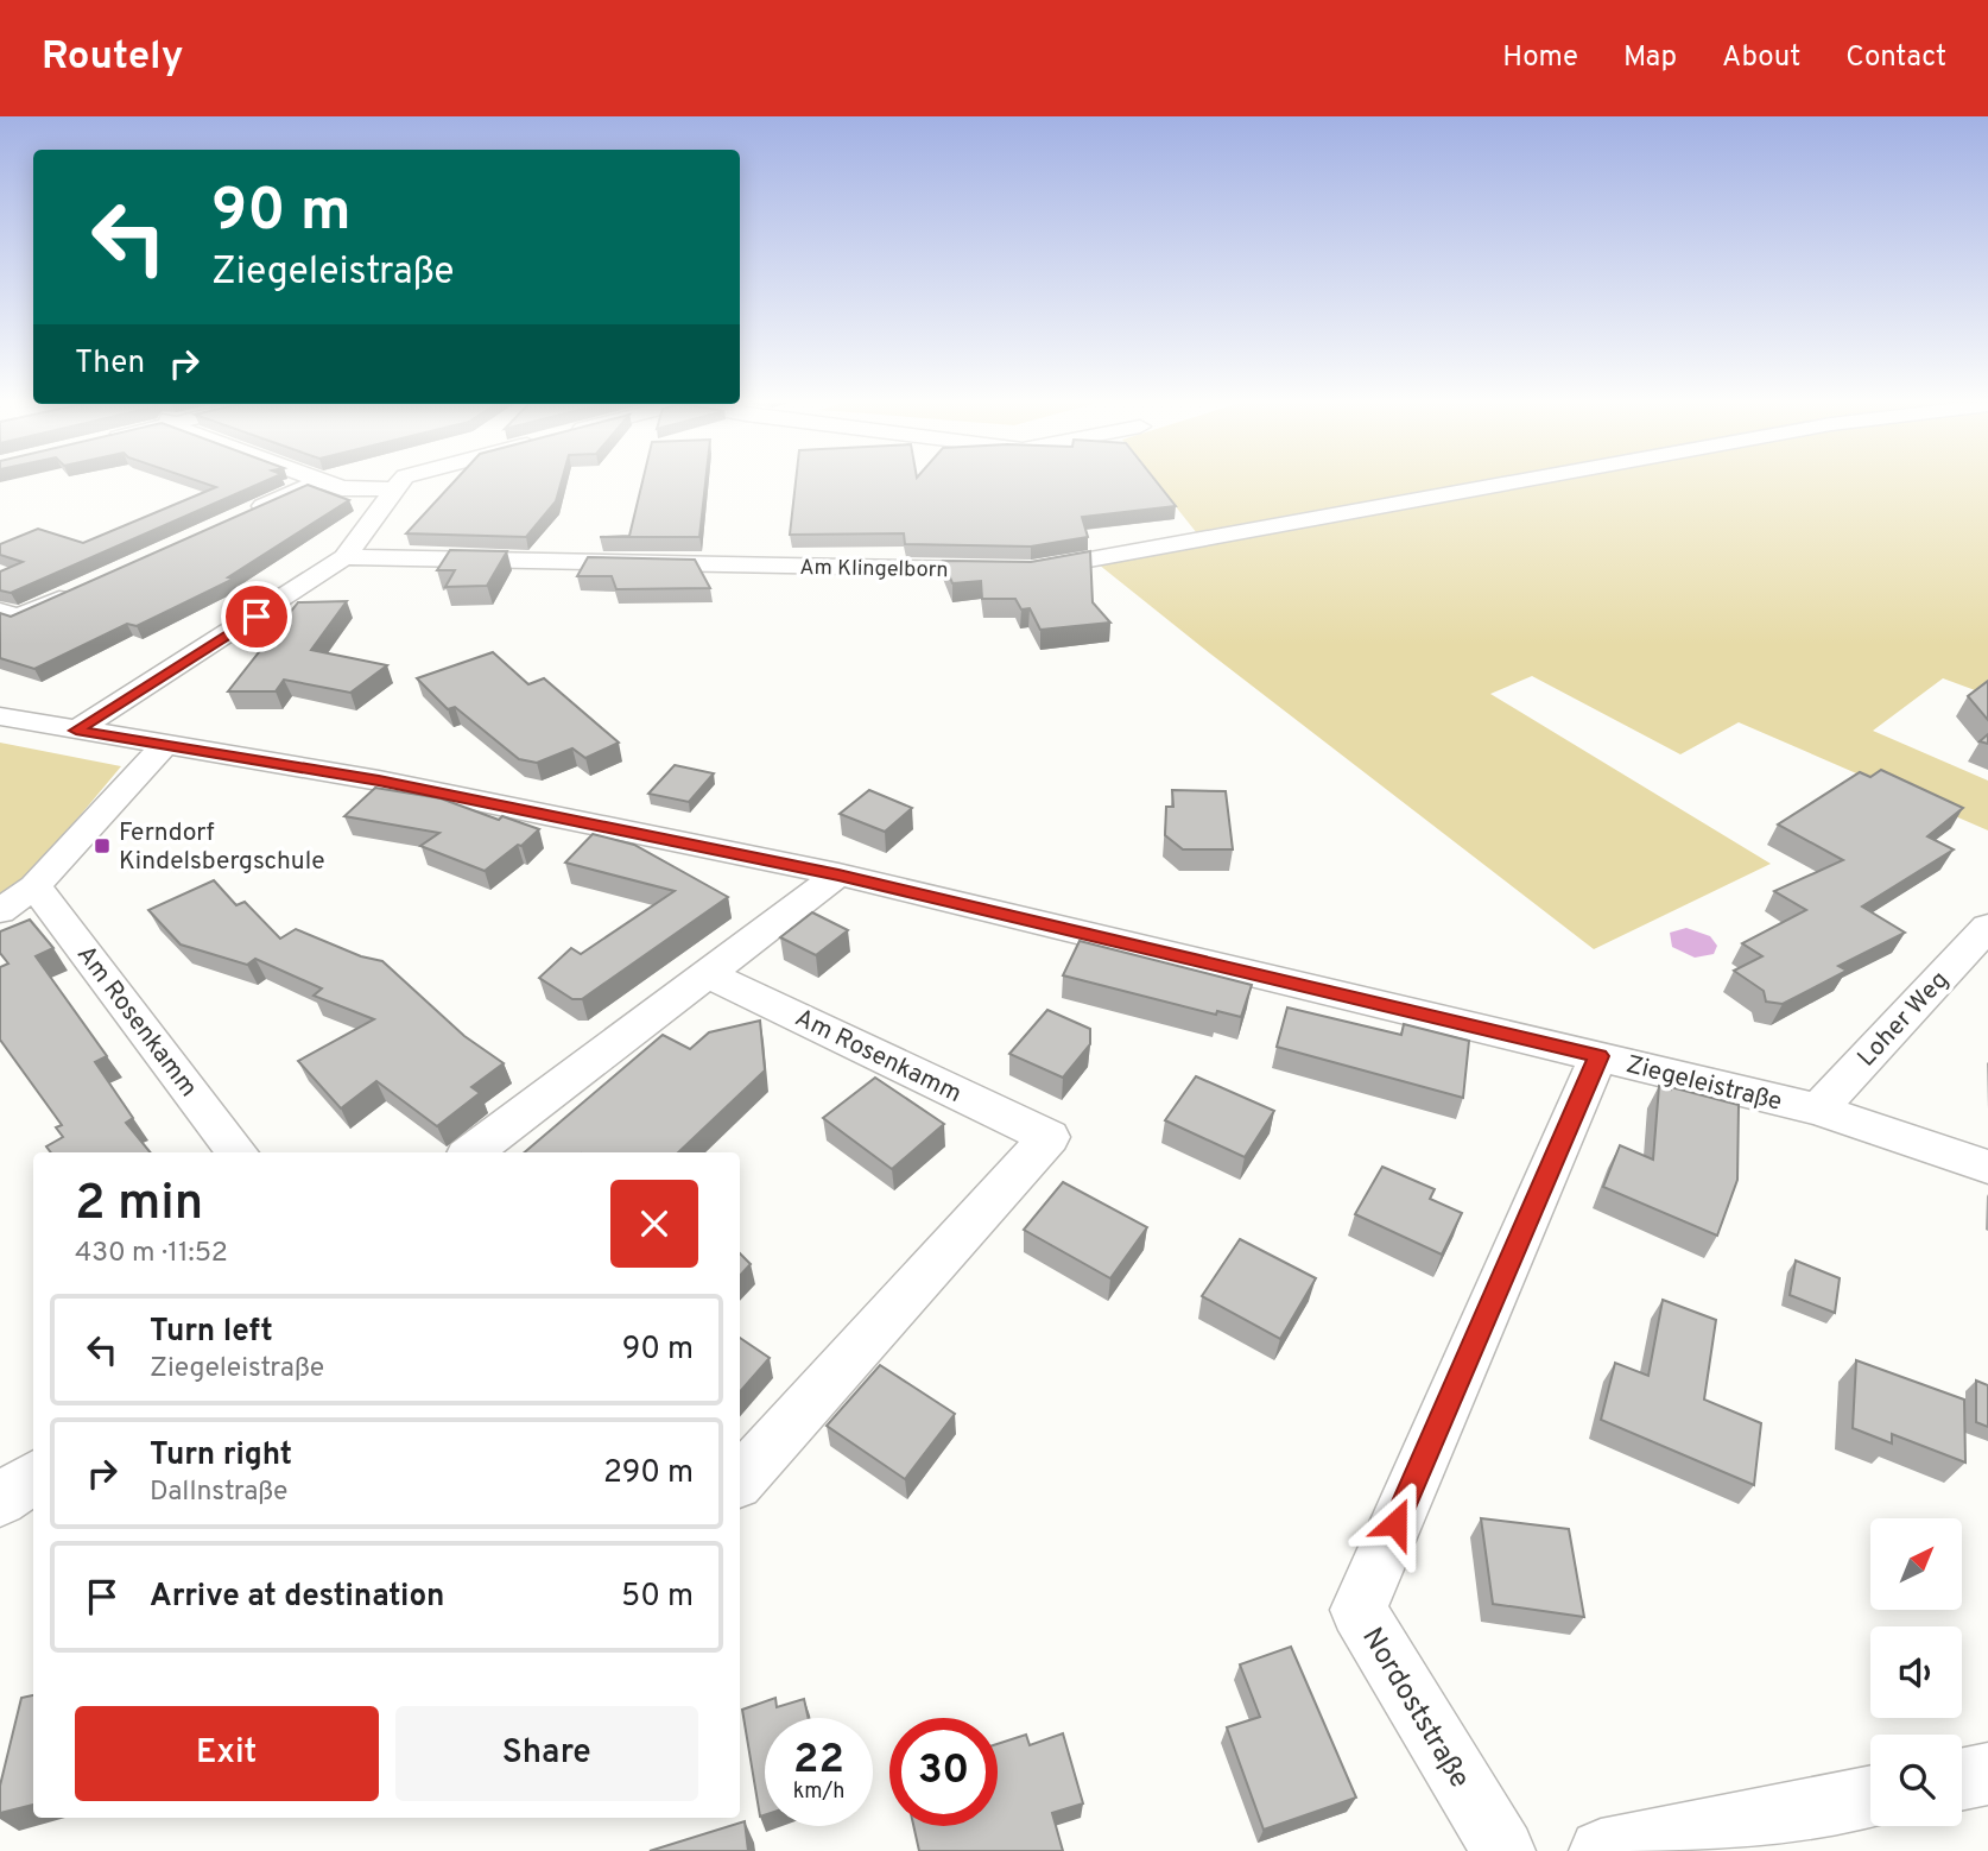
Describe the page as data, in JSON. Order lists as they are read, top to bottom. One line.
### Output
{"streets":{"street":["Am Klingelborn","Loher Weg","Am Rosenkamm","Ziegeleistraße","Nordoststraße"]},"crossings":[["Loher Weg","Ziegeleistraße"],["Ziegeleistraße","Nordoststraße"]],"places":{"transit":["Ferndorf Kindelsbergschule"]},"north":"top right","page":{"header":"Routely","nav":["Home","Map","About","Contact"],"turn":["90 m","Ziegeleistraße"],"then":"Then","heading":["2 min","430 m · 11:52"],"list":[{"name":"Turn left","note":"Ziegeleistraße","value":"90 m"},{"name":"Turn right","note":"Dallnstraße","value":"290 m"},{"name":"Arrive at destination","value":"50 m"}],"buttons":["Exit","Share"],"speed":"22 km/h","limit":"30"}}
